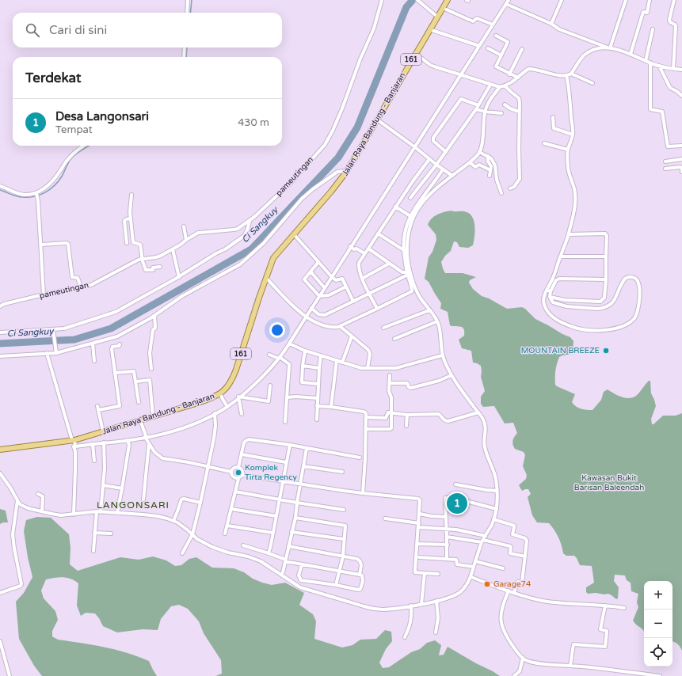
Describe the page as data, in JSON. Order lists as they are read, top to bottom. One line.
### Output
{"streets":{"main road":["161","Jalan Raya Bandung - Banjaran"],"street":["pameutingan"]},"districts":["LANGONSARI"],"water":["Ci Sangkuy"],"parks":["Kawasan Bukit Barisan Baleendah"],"places":["MOUNTAIN BREEZE","Komplek Tirta Regency","Garage74"],"page":{"search":"Cari di sini","heading":"Terdekat","list":[{"mark":"1","name":"Desa Langonsari","note":"Tempat","value":"430 m"}],"pins":"1","map_buttons":["+","−"]}}
